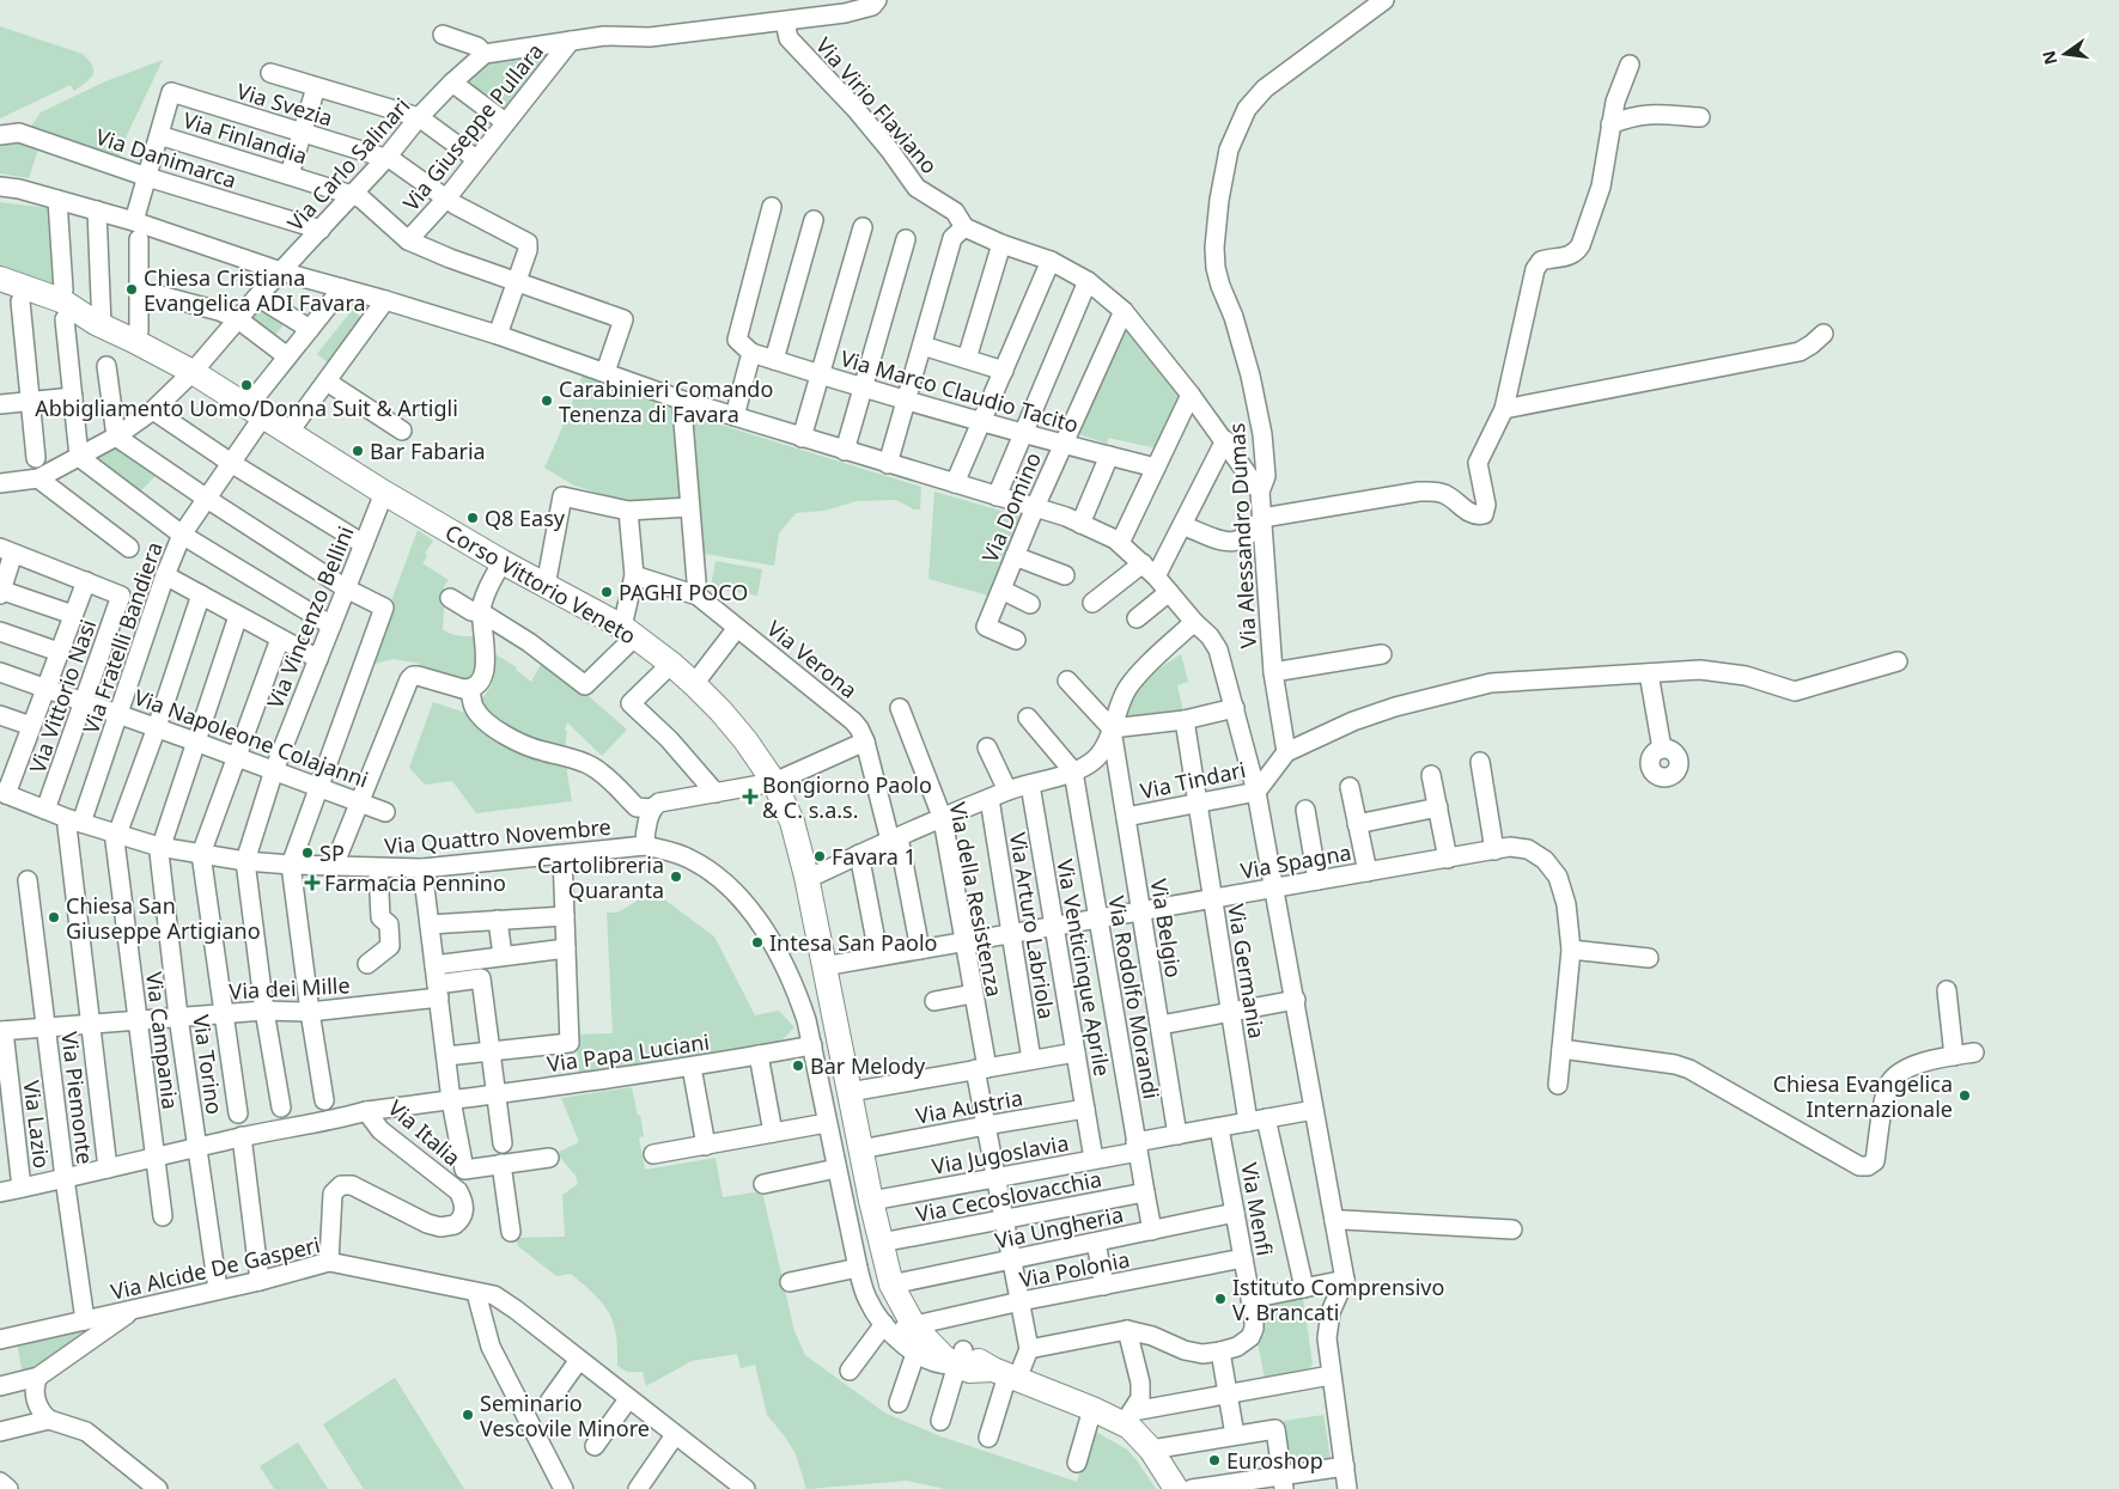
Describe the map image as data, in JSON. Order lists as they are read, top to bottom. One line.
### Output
{"streets":{"main road":["Corso Vittorio Veneto"],"street":["Via Svezia","Via Virio Flaviano","Via Giuseppe Pullara","Via Finlandia","Via Danimarca","Via Carlo Salinari","Via Marco Claudio Tacito","Via Domino","Via Alessandro Dumas","Via Vincenzo Bellini","Via Fratelli Bandiera","Via Verona","Via Vittorio Nasi","Via Napoleone Colajanni","Via Tindari","Via Quattro Novembre","Via Spagna","Via della Resistenza","Via Arturo Labriola","Via Belgio","Via Venticinque Aprile","Via Germania","Via dei Mille","Via Rodolfo Morandi","Via Campania","Via Papa Luciani","Via Torino","Via Piemonte","Via Austria","Via Lazio","Via Italia","Via Jugoslavia","Via Cecoslovacchia","Via Menfi","Via Ungheria","Via Alcide De Gasperi","Via Polonia"]},"crossings":[["Via Svezia","Via Giuseppe Pullara"],["Via Svezia","Via Finlandia"],["Via Svezia","Via Carlo Salinari"],["Via Virio Flaviano","Via Domino"],["Via Virio Flaviano","Via Alessandro Dumas"],["Via Giuseppe Pullara","Via Finlandia"],["Via Finlandia","Via Carlo Salinari"],["Via Danimarca","Via Carlo Salinari"],["Via Carlo Salinari","Corso Vittorio Veneto"],["Via Marco Claudio Tacito","Via Domino"],["Via Alessandro Dumas","Via Tindari"],["Corso Vittorio Veneto","Via Vincenzo Bellini"],["Corso Vittorio Veneto","Via Fratelli Bandiera"],["Corso Vittorio Veneto","Via Spagna"],["Corso Vittorio Veneto","Via Austria"],["Corso Vittorio Veneto","Via Jugoslavia"],["Corso Vittorio Veneto","Via Cecoslovacchia"],["Corso Vittorio Veneto","Via Ungheria"],["Corso Vittorio Veneto","Via Polonia"],["Via Vincenzo Bellini","Via Napoleone Colajanni"],["Via Vincenzo Bellini","Via Quattro Novembre"],["Via Fratelli Bandiera","Via Napoleone Colajanni"],["Via Fratelli Bandiera","Via Quattro Novembre"],["Via Verona","Via Spagna"],["Via Vittorio Nasi","Via Napoleone Colajanni"],["Via Vittorio Nasi","Via Quattro Novembre"],["Via Tindari","Via Belgio"],["Via Tindari","Via Germania"],["Via Quattro Novembre","Via Campania"],["Via Quattro Novembre","Via Torino"],["Via Quattro Novembre","Via Italia"],["Via Spagna","Via della Resistenza"],["Via Spagna","Via Arturo Labriola"],["Via Spagna","Via Belgio"],["Via Spagna","Via Venticinque Aprile"],["Via Spagna","Via Germania"],["Via Spagna","Via Rodolfo Morandi"],["Via della Resistenza","Via Austria"],["Via della Resistenza","Via Jugoslavia"],["Via della Resistenza","Via Cecoslovacchia"],["Via della Resistenza","Via Ungheria"],["Via della Resistenza","Via Polonia"],["Via Belgio","Via Jugoslavia"],["Via Venticinque Aprile","Via Austria"],["Via Venticinque Aprile","Via Jugoslavia"],["Via Germania","Via Jugoslavia"],["Via dei Mille","Via Campania"],["Via dei Mille","Via Torino"],["Via dei Mille","Via Piemonte"],["Via dei Mille","Via Lazio"],["Via dei Mille","Via Italia"],["Via Rodolfo Morandi","Via Jugoslavia"],["Via Rodolfo Morandi","Via Cecoslovacchia"],["Via Rodolfo Morandi","Via Ungheria"],["Via Papa Luciani","Via Italia"],["Via Torino","Via Alcide De Gasperi"],["Via Piemonte","Via Alcide De Gasperi"],["Via Italia","Via Alcide De Gasperi"],["Via Jugoslavia","Via Menfi"],["Via Menfi","Via Ungheria"],["Via Menfi","Via Polonia"]],"places":{"other":["Chiesa Cristiana Evangelica ADI Favara","Abbigliamento Uomo/Donna Suit & Artigli","Carabinieri Comando Tenenza di Favara","Bar Fabaria","Q8 Easy","PAGHI POCO","SP","Favara 1","Cartolibreria Quaranta","Chiesa San Giuseppe Artigiano","Intesa San Paolo","Bar Melody","Chiesa Evangelica Internazionale","Istituto Comprensivo V. Brancati","Seminario Vescovile Minore","Euroshop"],"health":["Bongiorno Paolo & C. s.a.s.","Farmacia Pennino"]},"north":"left"}
